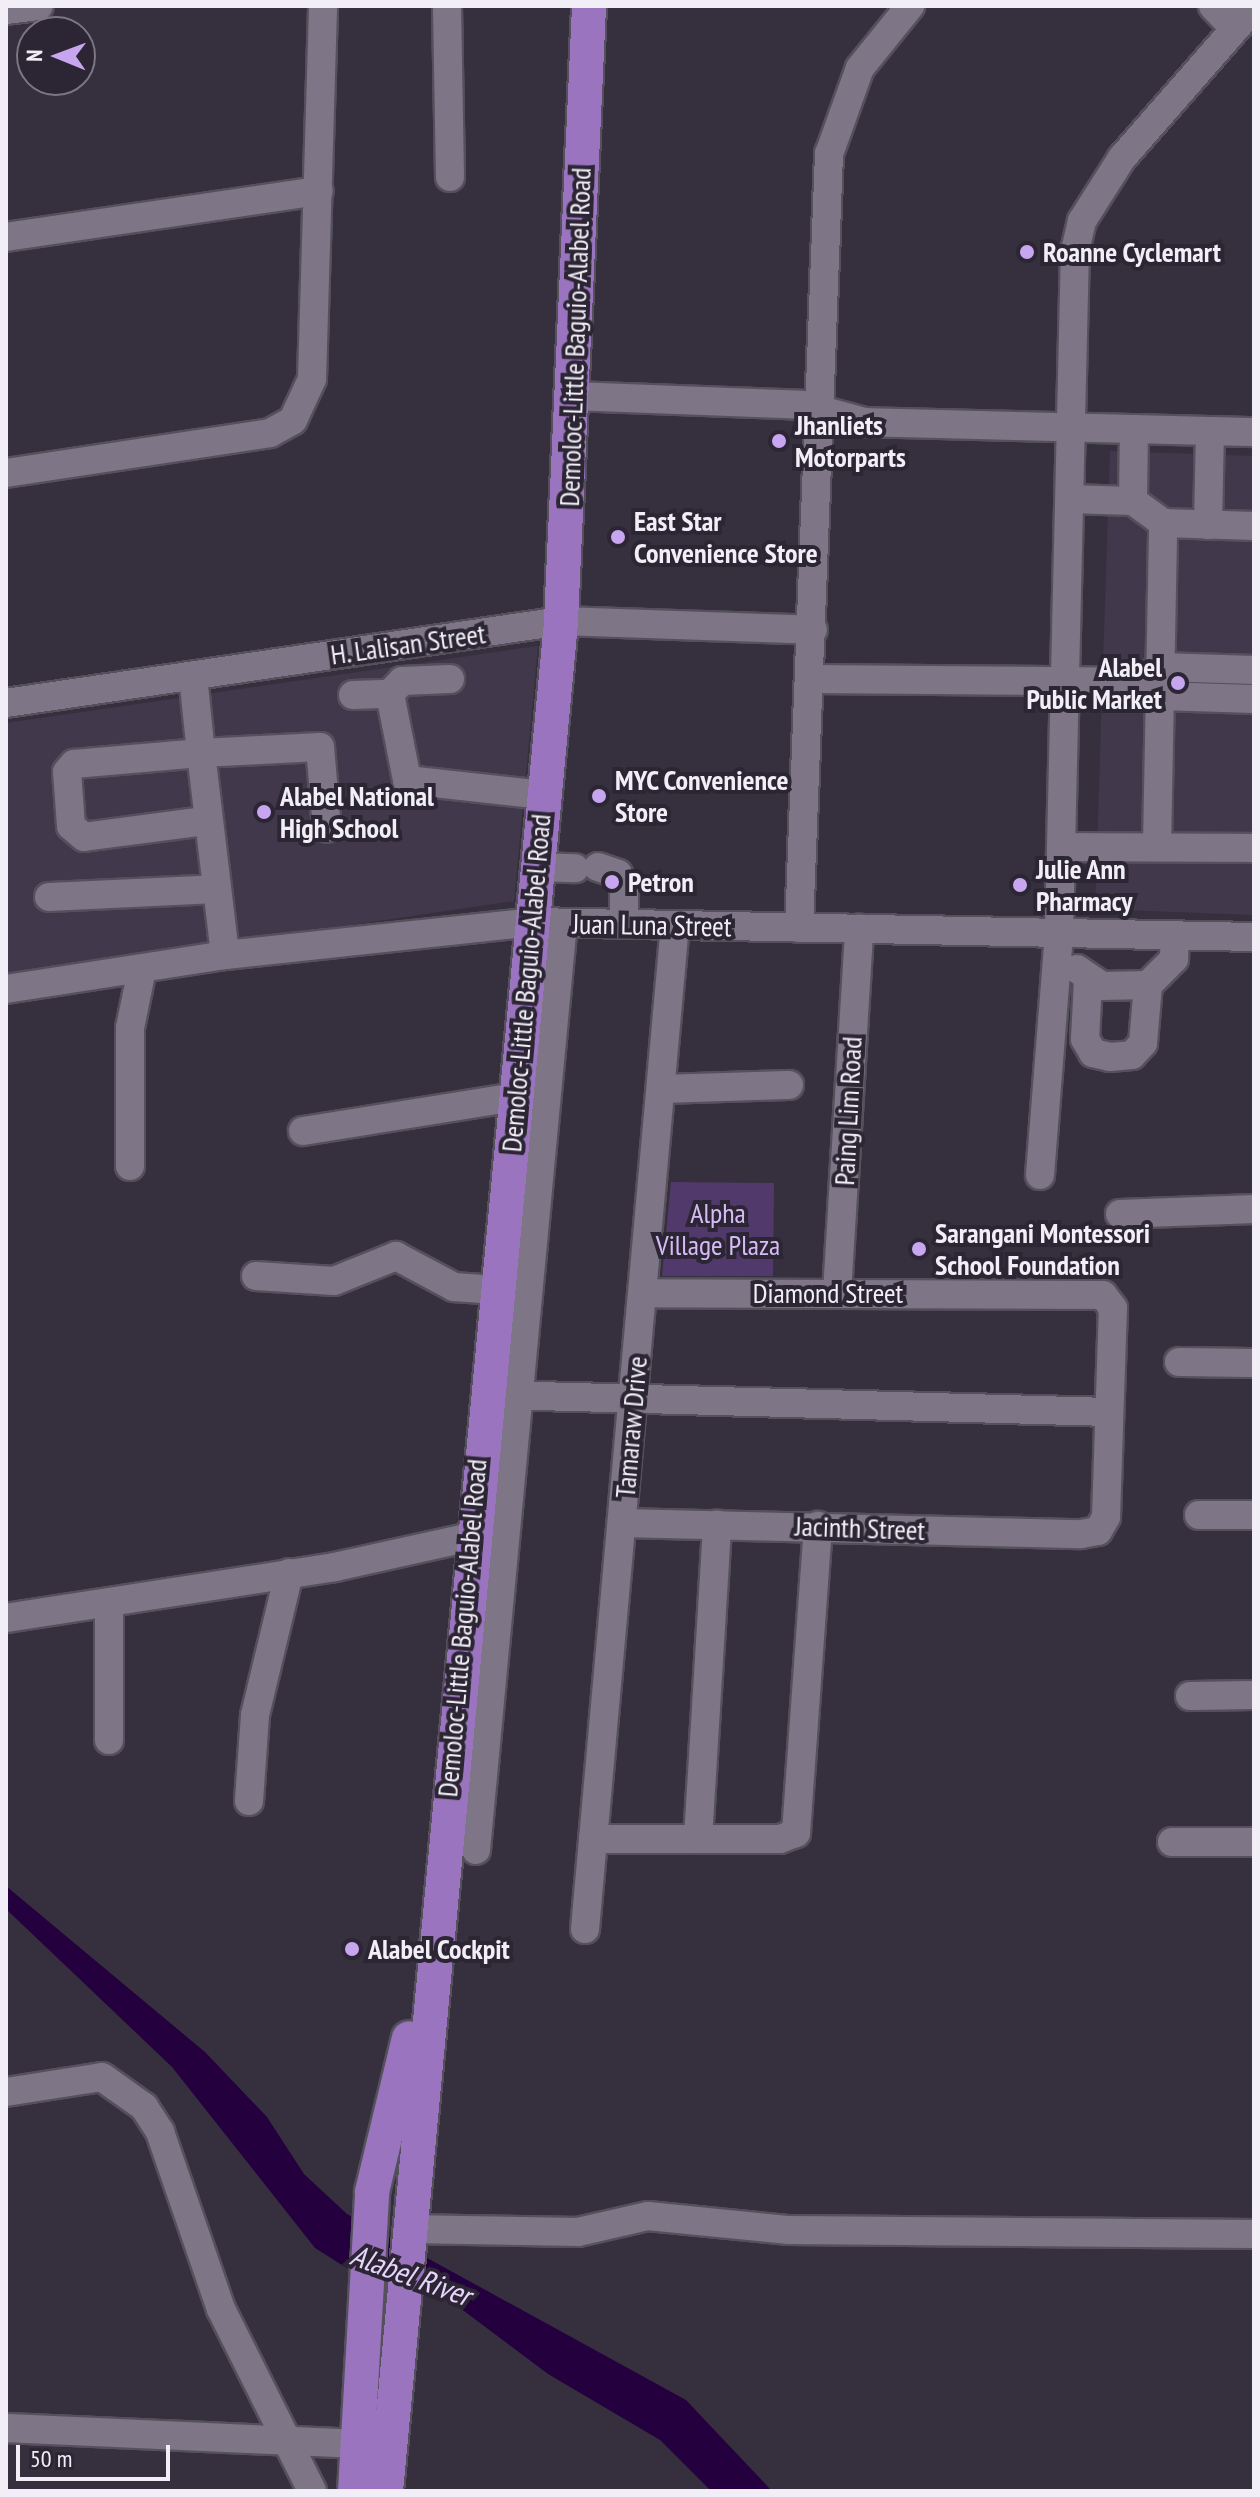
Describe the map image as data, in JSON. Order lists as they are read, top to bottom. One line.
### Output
{"streets":{"main road":["Demoloc-Little Baguio-Alabel Road"],"street":["H. Lalisan Street","Juan Luna Street","Paing Lim Road","Diamond Street","Tamaraw Drive","Jacinth Street"]},"crossings":[["Demoloc-Little Baguio-Alabel Road","H. Lalisan Street"],["Demoloc-Little Baguio-Alabel Road","Juan Luna Street"],["Juan Luna Street","Paing Lim Road"],["Juan Luna Street","Tamaraw Drive"],["Paing Lim Road","Diamond Street"],["Diamond Street","Tamaraw Drive"],["Diamond Street","Jacinth Street"],["Tamaraw Drive","Jacinth Street"]],"water":["Alabel River"],"parks":["Alpha Village Plaza"],"places":["Roanne Cyclemart","Jhanliets Motorparts","East Star Convenience Store","Alabel Public Market","MYC Convenience Store","Alabel National High School","Petron","Julie Ann Pharmacy","Sarangani Montessori School Foundation","Alabel Cockpit"],"scale_bar":"50 m","north":"left"}
